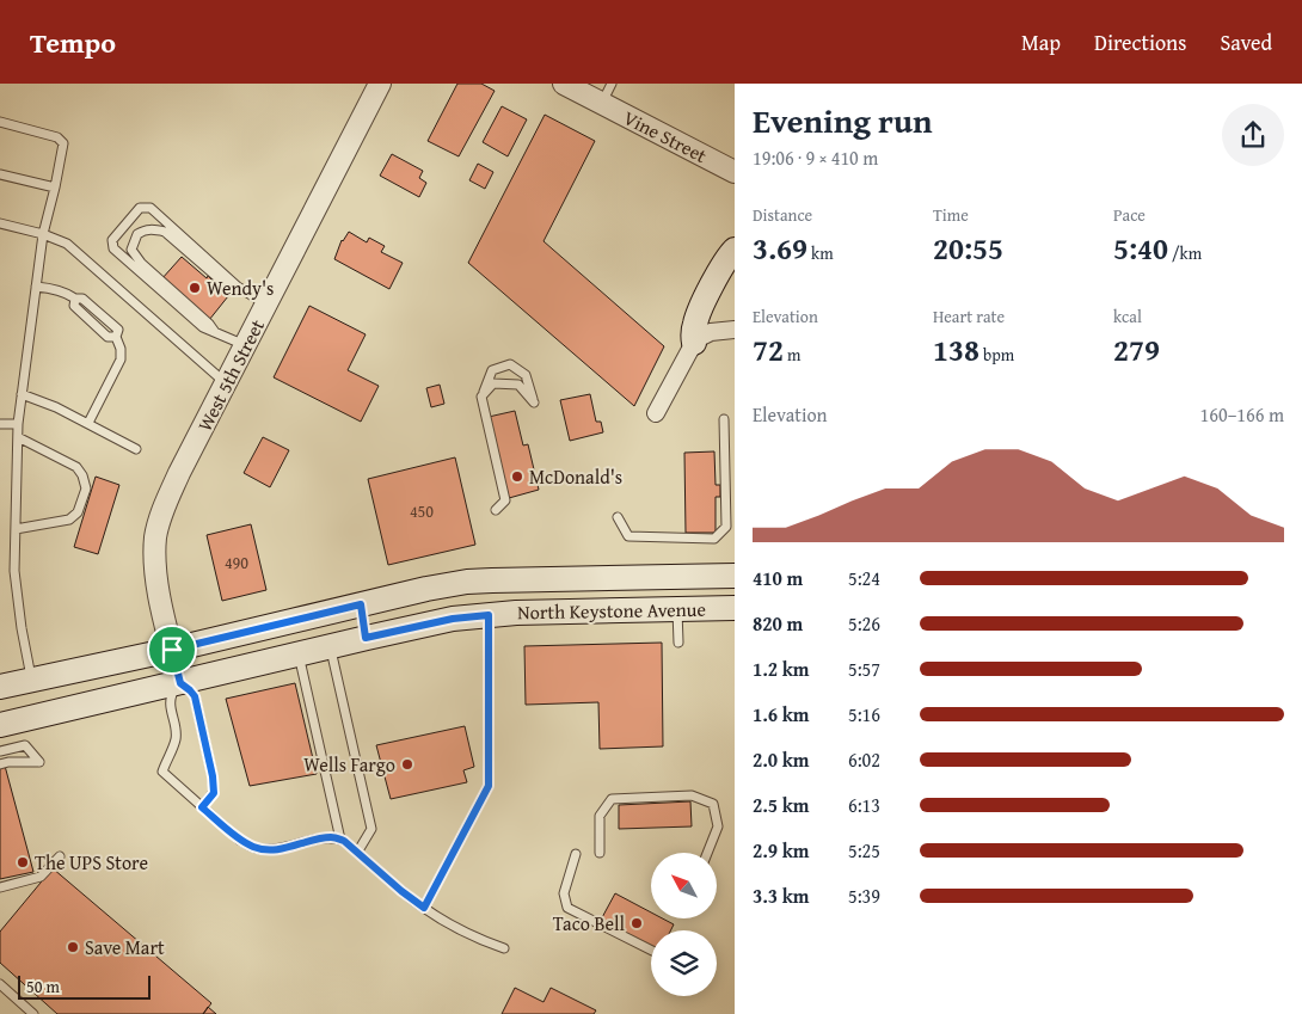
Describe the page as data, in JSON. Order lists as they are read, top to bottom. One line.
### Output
{"streets":{"main road":["North Keystone Avenue"],"street":["Vine Street","West 5th Street"]},"crossings":[["West 5th Street","North Keystone Avenue"]],"places":["Wendy's","McDonald's","Wells Fargo","The UPS Store","Taco Bell","Save Mart"],"house_numbers":["450","490"],"scale_bar":"50 m","north":"top left","page":{"header":"Tempo","nav":["Map","Directions","Saved"],"heading":["Evening run","19:06 · 9 × 410 m"],"stats":[["Distance","3.69 km"],["Time","20:55"],["Pace","5:40 /km"],["Elevation","72 m"],["Heart rate","138 bpm"],["kcal","279"]],"chart":["Elevation","160–166 m"],"list":[{"name":"410 m","note":"5:24"},{"name":"820 m","note":"5:26"},{"name":"1.2 km","note":"5:57"},{"name":"1.6 km","note":"5:16"},{"name":"2.0 km","note":"6:02"},{"name":"2.5 km","note":"6:13"},{"name":"2.9 km","note":"5:25"},{"name":"3.3 km","note":"5:39"}],"scale":"50 m"}}
